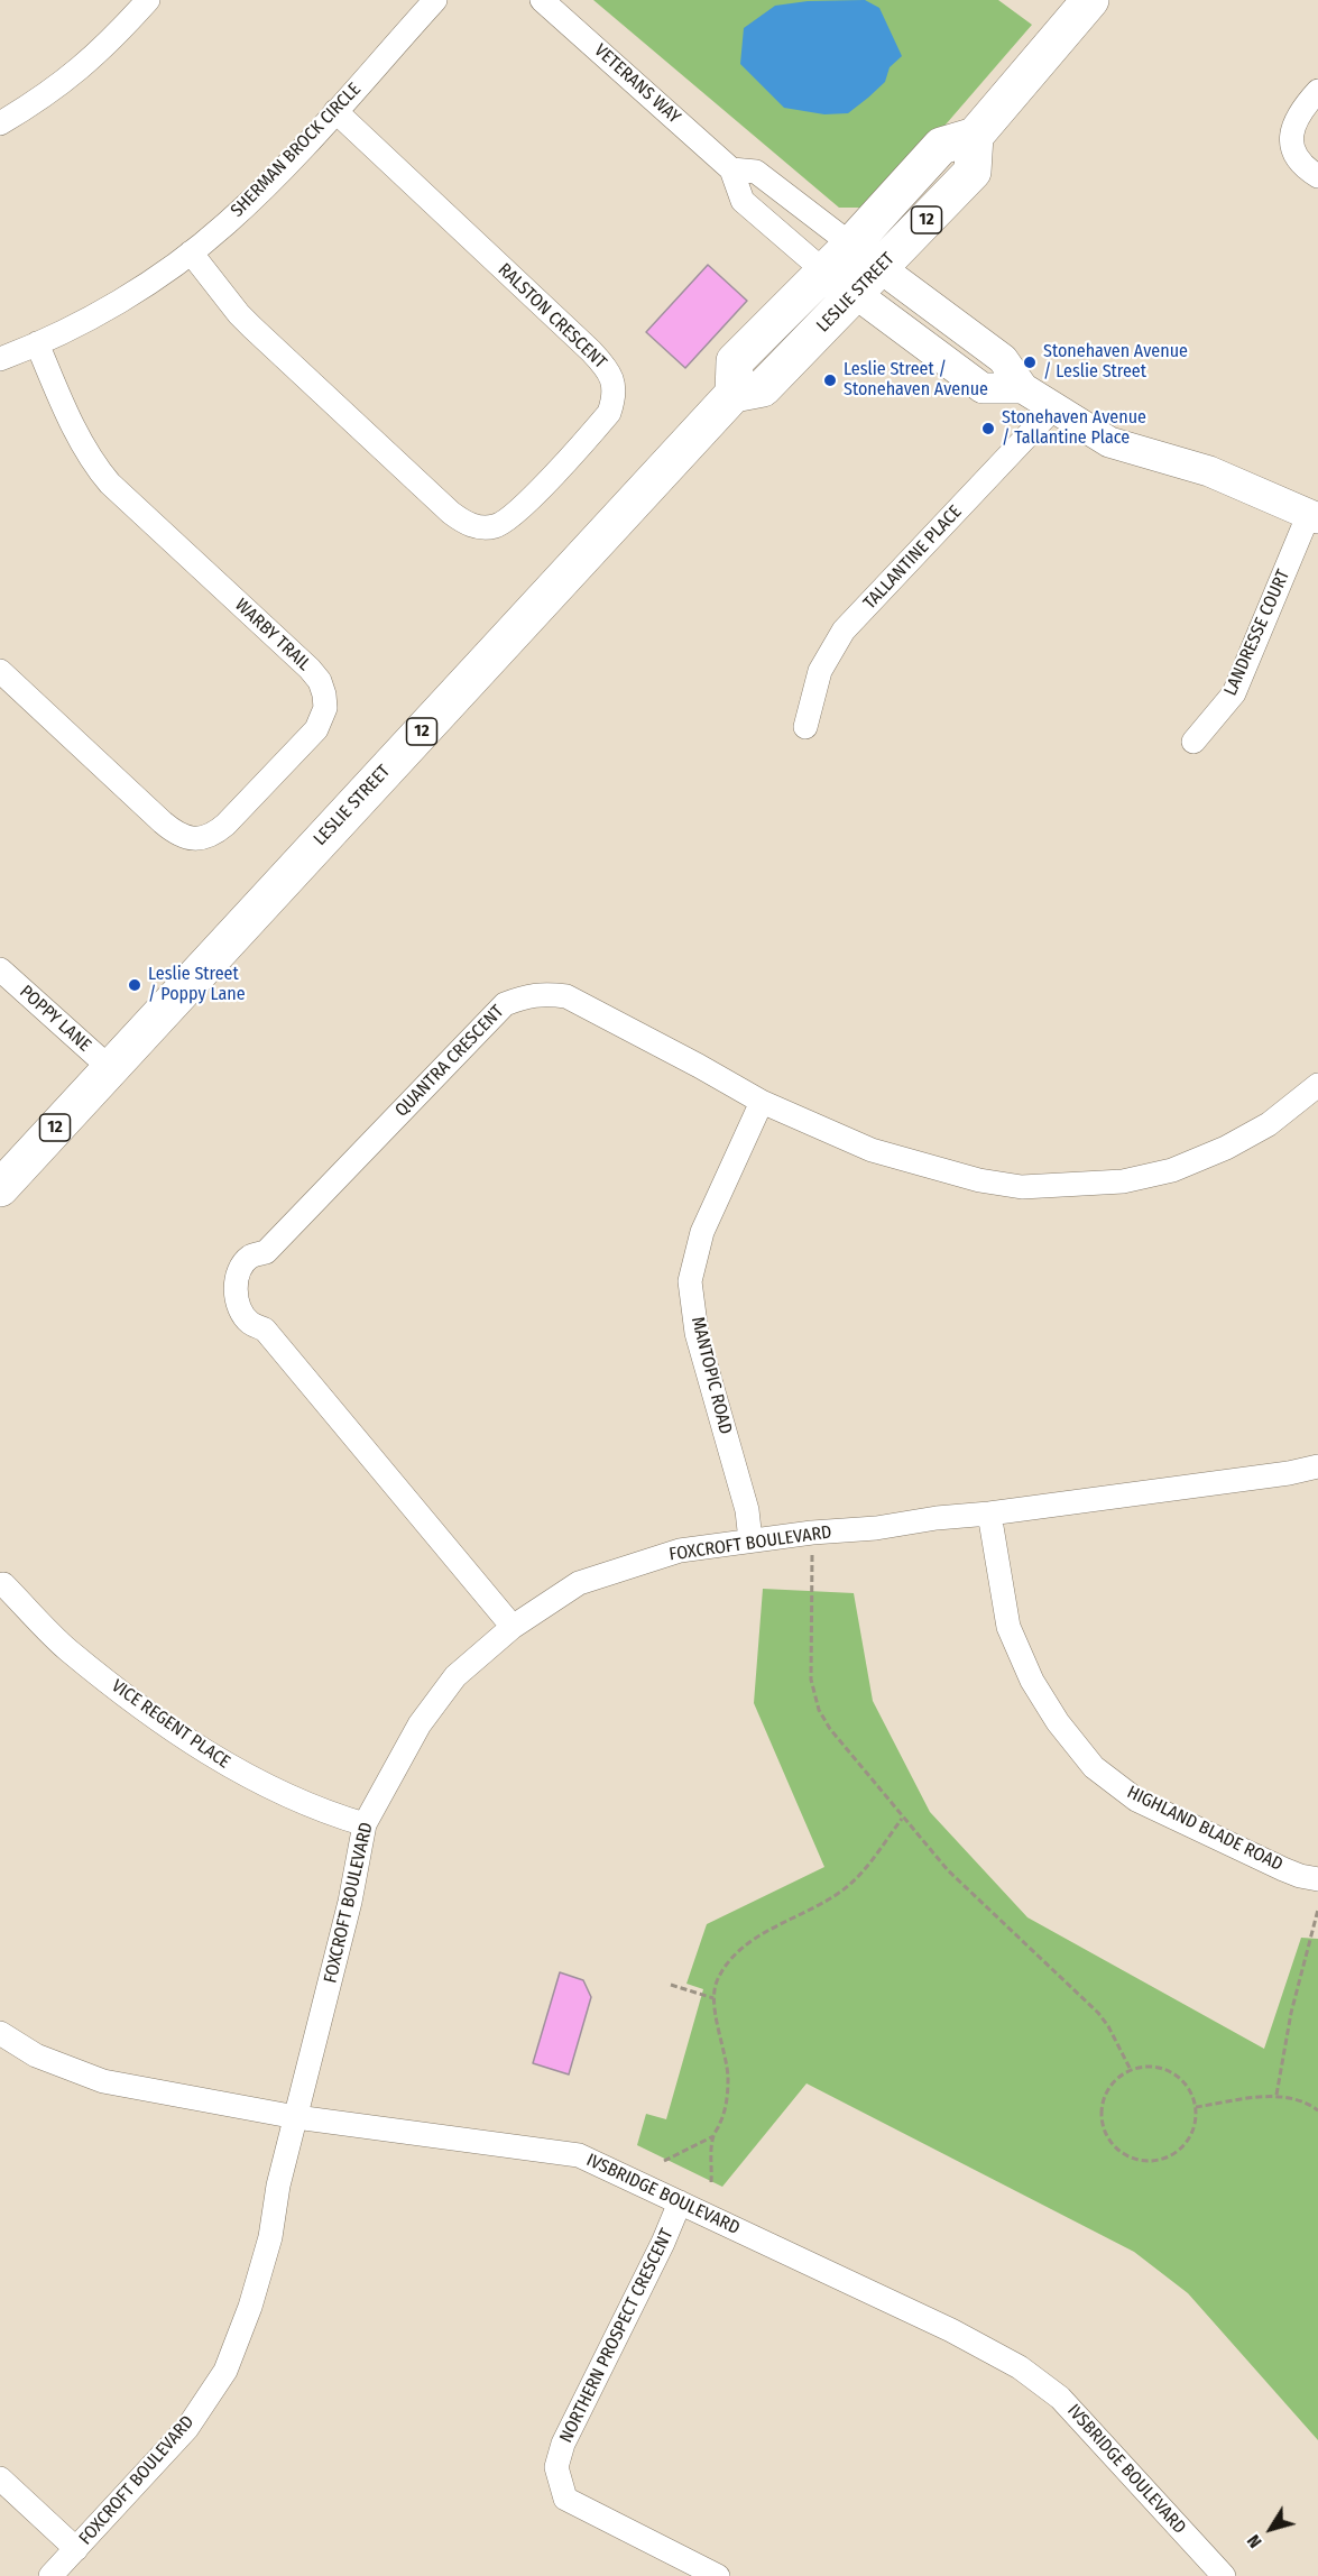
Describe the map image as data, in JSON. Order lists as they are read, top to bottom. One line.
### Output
{"streets":{"main road":["12","LESLIE STREET"],"street":["VETERANS WAY","SHERMAN BROCK CIRCLE","RALSTON CRESCENT","TALLANTINE PLACE","LANDRESSE COURT","WARBY TRAIL","POPPY LANE","QUANTRA CRESCENT","MANTOPIC ROAD","FOXCROFT BOULEVARD","VICE REGENT PLACE","HIGHLAND BLADE ROAD","IVSBRIDGE BOULEVARD","NORTHERN PROSPECT CRESCENT"]},"crossings":[["VETERANS WAY","LESLIE STREET"],["SHERMAN BROCK CIRCLE","RALSTON CRESCENT"],["SHERMAN BROCK CIRCLE","WARBY TRAIL"],["LESLIE STREET","POPPY LANE"],["QUANTRA CRESCENT","MANTOPIC ROAD"],["QUANTRA CRESCENT","FOXCROFT BOULEVARD"],["MANTOPIC ROAD","FOXCROFT BOULEVARD"],["FOXCROFT BOULEVARD","VICE REGENT PLACE"],["FOXCROFT BOULEVARD","HIGHLAND BLADE ROAD"],["FOXCROFT BOULEVARD","IVSBRIDGE BOULEVARD"],["IVSBRIDGE BOULEVARD","NORTHERN PROSPECT CRESCENT"]],"places":["Stonehaven Avenue / Leslie Street","Leslie Street / Stonehaven Avenue","Stonehaven Avenue / Tallantine Place","Leslie Street / Poppy Lane"],"north":"bottom left"}
